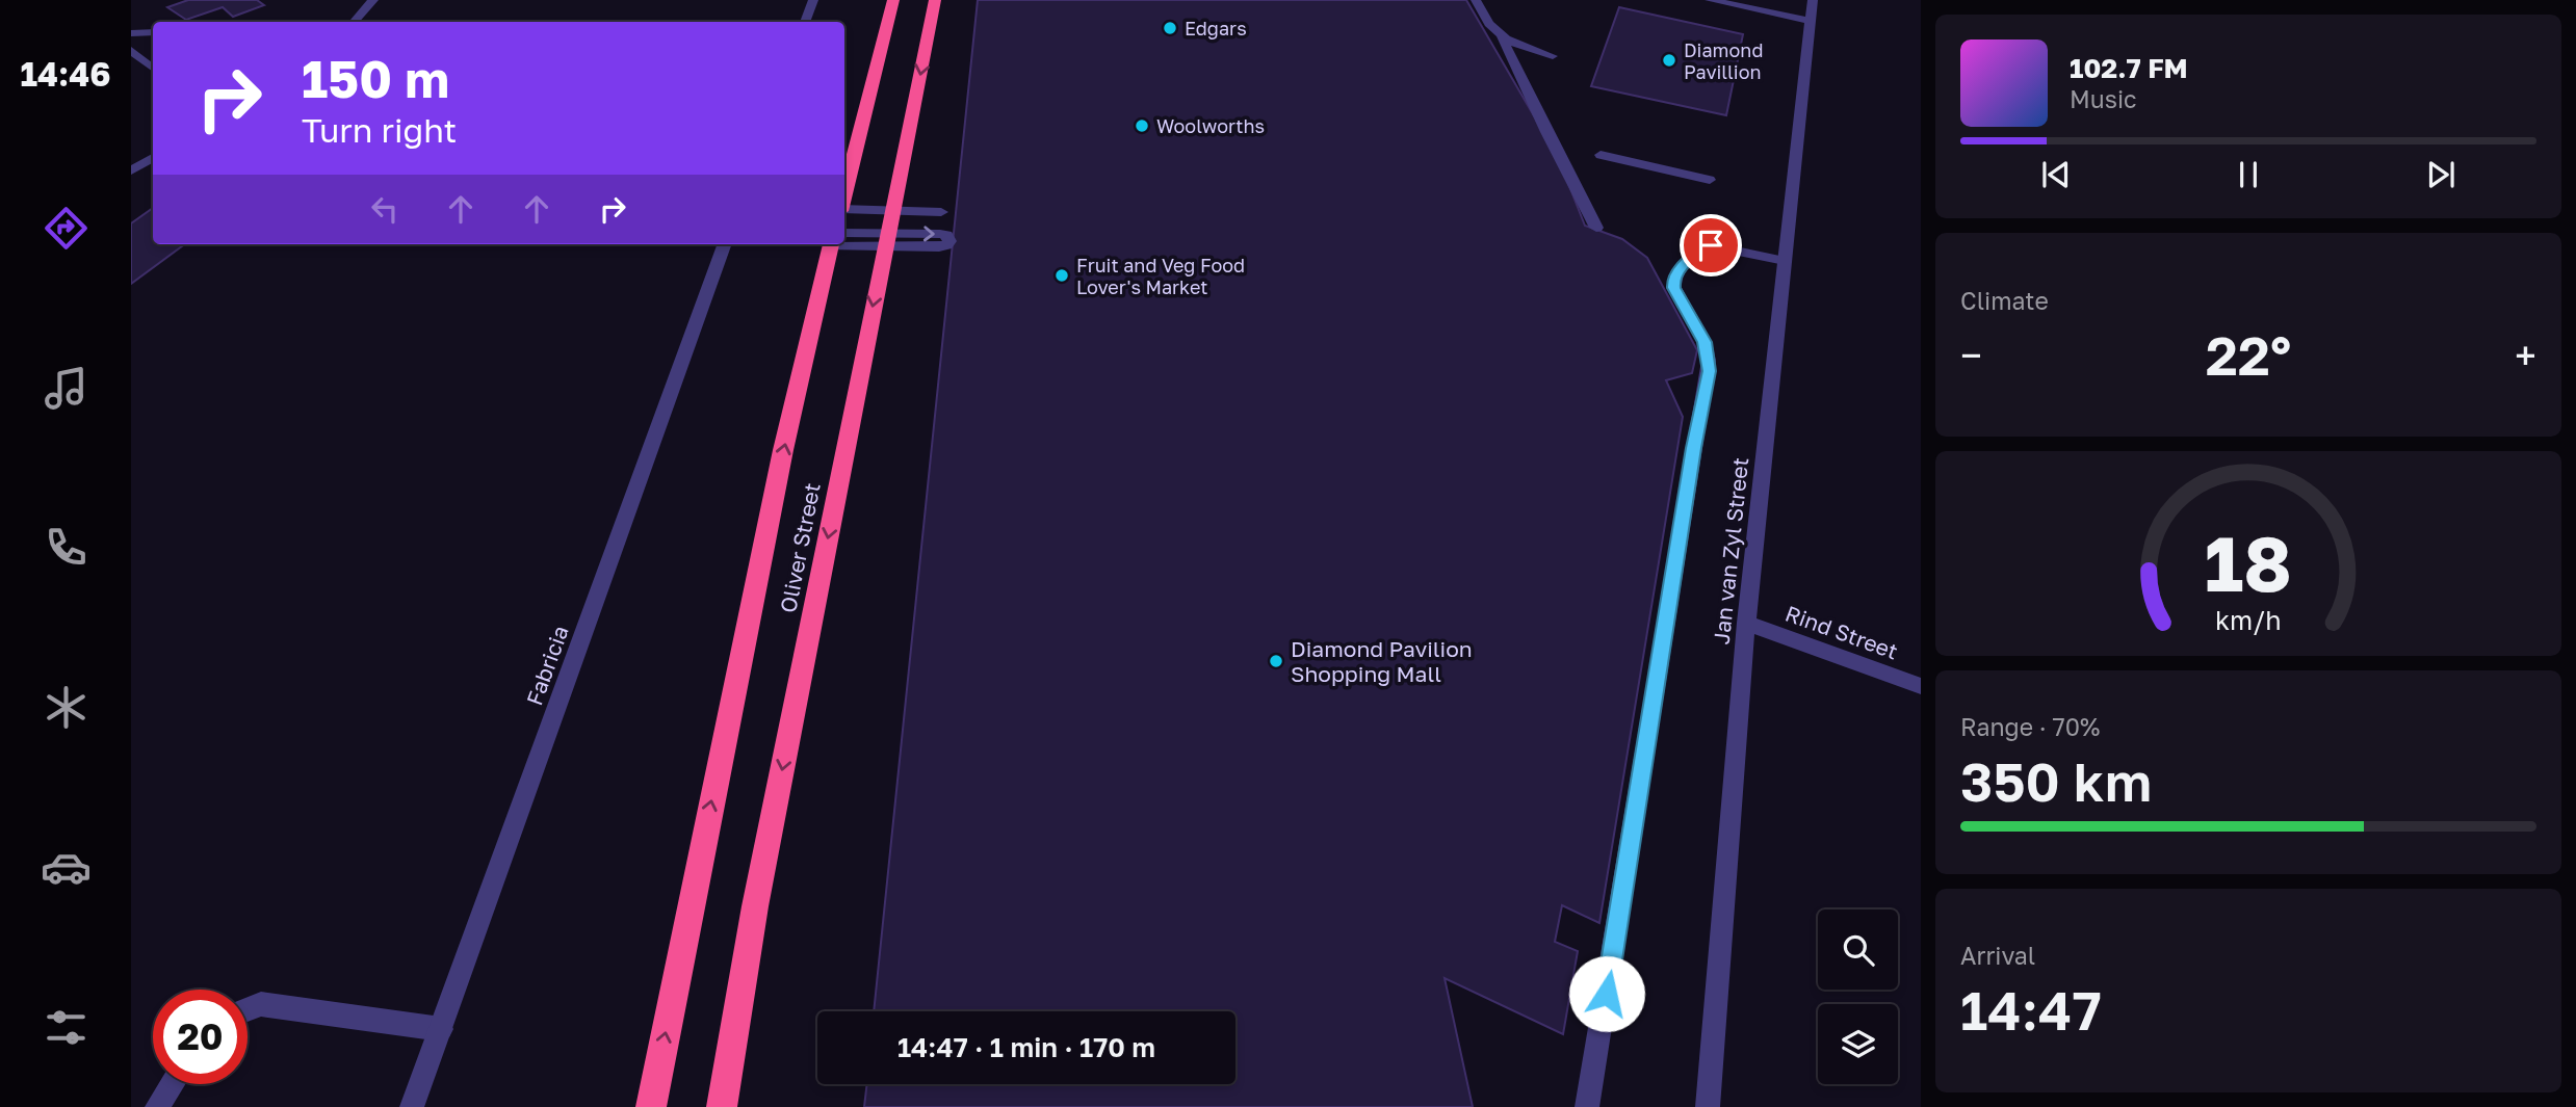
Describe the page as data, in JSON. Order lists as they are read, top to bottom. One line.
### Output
{"streets":{"highway":["Oliver Street"],"street":["Jan van Zyl Street","Rind Street","Fabricia"]},"crossings":[["Jan van Zyl Street","Rind Street"]],"places":["Edgars","Diamond Pavillion","Woolworths","Fruit and Veg Food Lover's Market","Diamond Pavilion Shopping Mall"],"page":{"tabs":"14:46","turn":["150 m","Turn right"],"song":["102.7 FM","Music"],"tile":["Climate",["Range · 70%","350 km"],["Arrival","14:47"]],"heat":["−","22°","+"],"limit":"20","trip":"14:47 · 1 min · 170 m","gauge":["18","km/h"]}}
